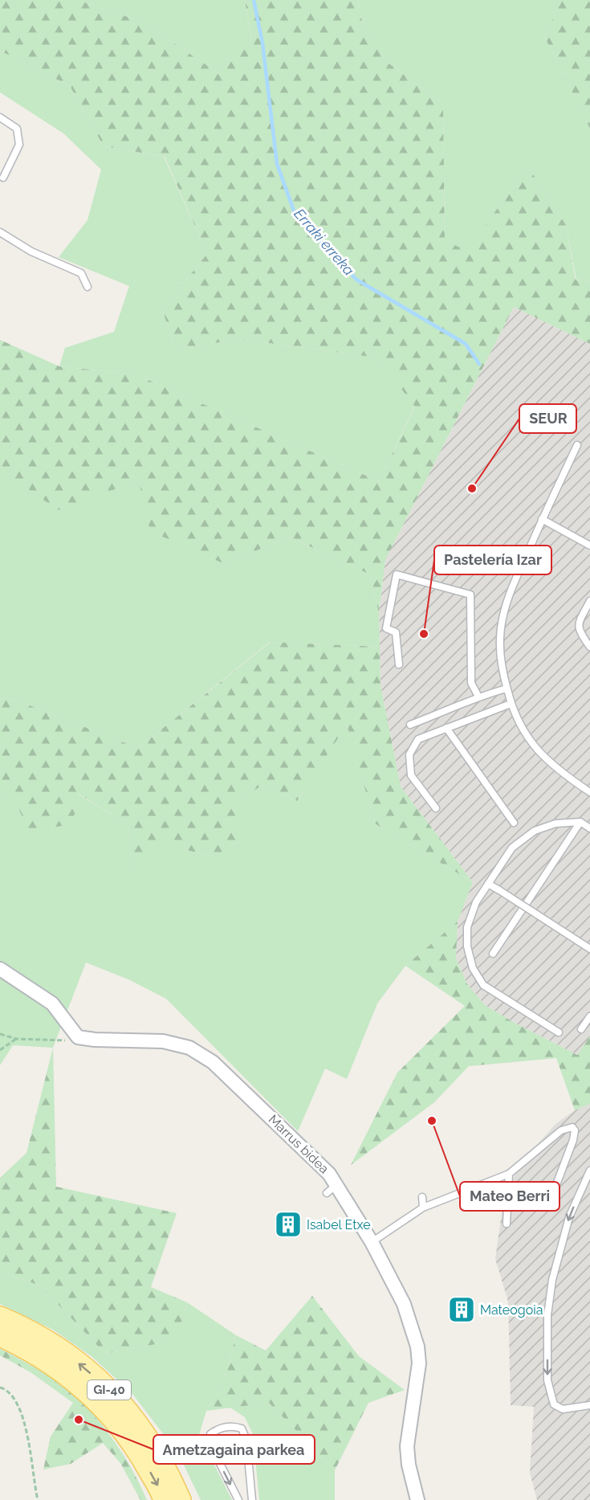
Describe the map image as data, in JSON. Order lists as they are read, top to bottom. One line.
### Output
{"streets":{"main road":["GI-40"],"street":["Marrus bidea"]},"water":["Erraki erreka"],"places":{"other":["SEUR","Pastelería Izar","Mateo Berri","Ametzagaina parkea"],"building":["Isabel Etxe","Mateogoia"]}}
